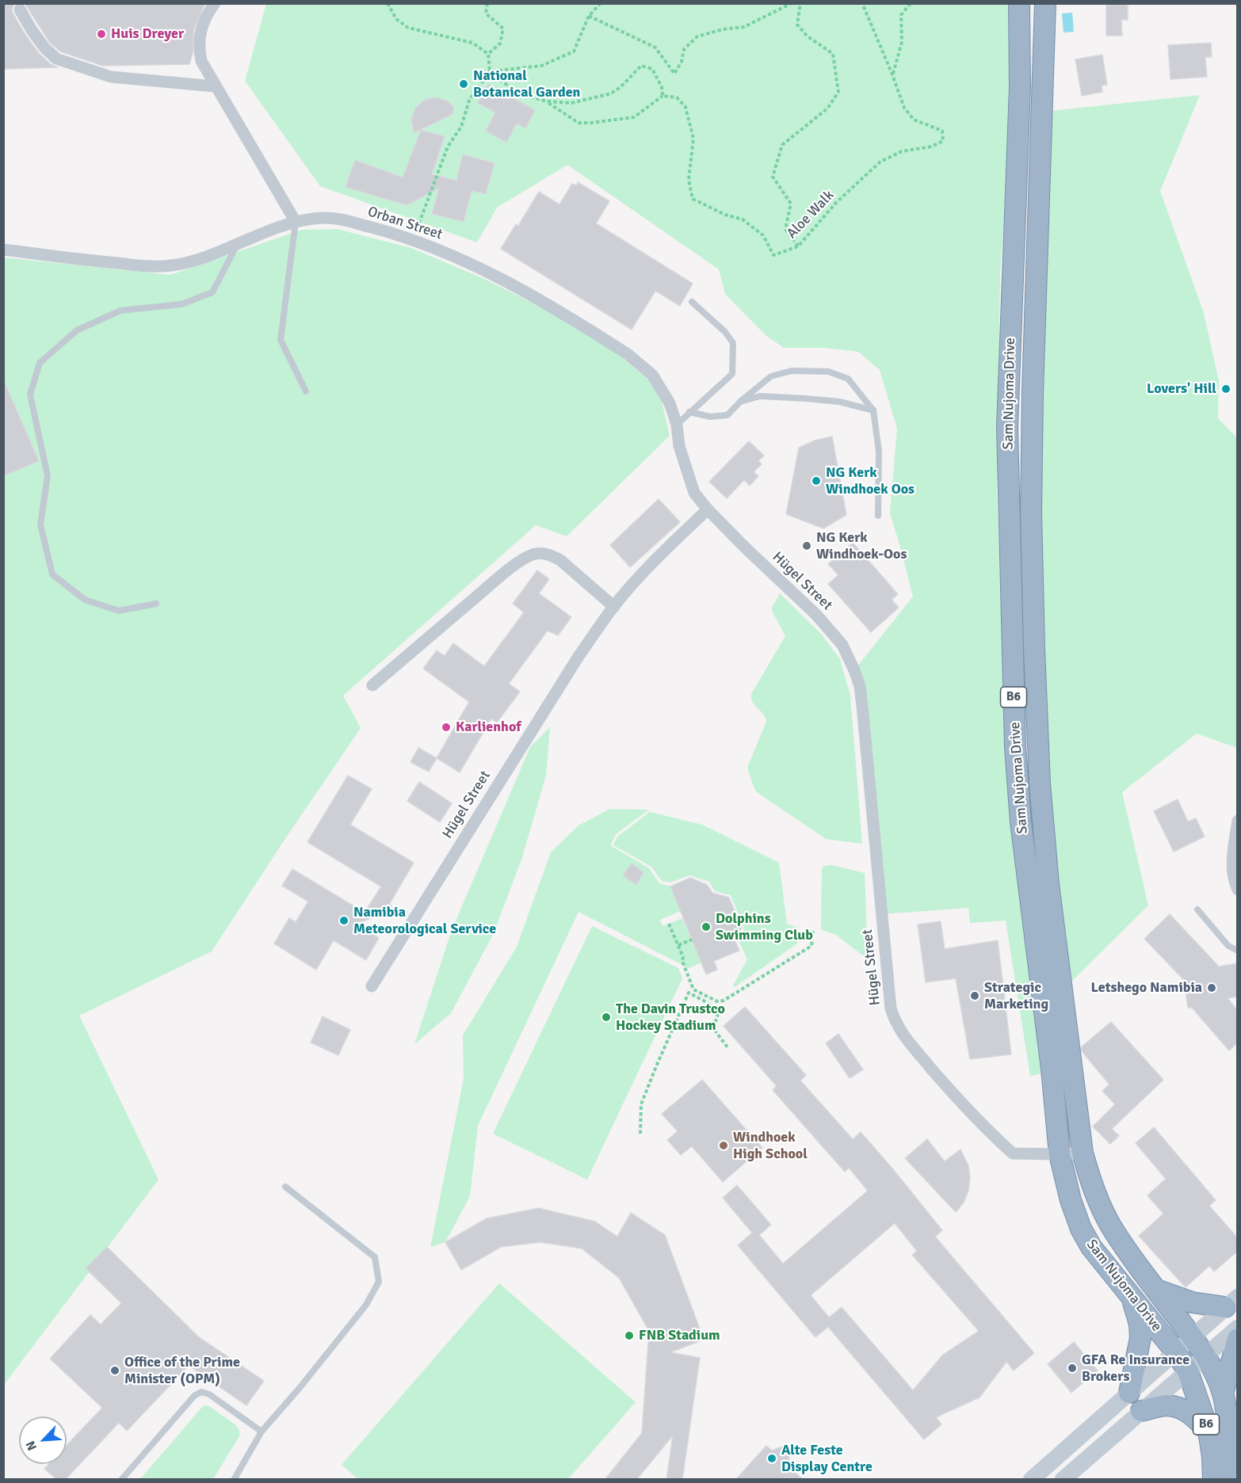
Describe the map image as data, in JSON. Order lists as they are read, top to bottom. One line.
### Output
{"streets":{"highway":["Sam Nujoma Drive","B6"],"street":["Orban Street","Hügel Street"],"path":["Aloe Walk"]},"crossings":[["Orban Street","Hügel Street"],["Sam Nujoma Drive","Hügel Street"]],"places":["Huis Dreyer","National Botanical Garden","Lovers' Hill","NG Kerk Windhoek Oos","NG Kerk Windhoek-Oos","Karlienhof","Namibia Meteorological Service","Dolphins Swimming Club","Letshego Namibia","Strategic Marketing","The Davin Trustco Hockey Stadium","Windhoek High School","FNB Stadium","GFA Re Insurance Brokers","Office of the Prime Minister (OPM)","Alte Feste Display Centre"],"north":"bottom left"}
